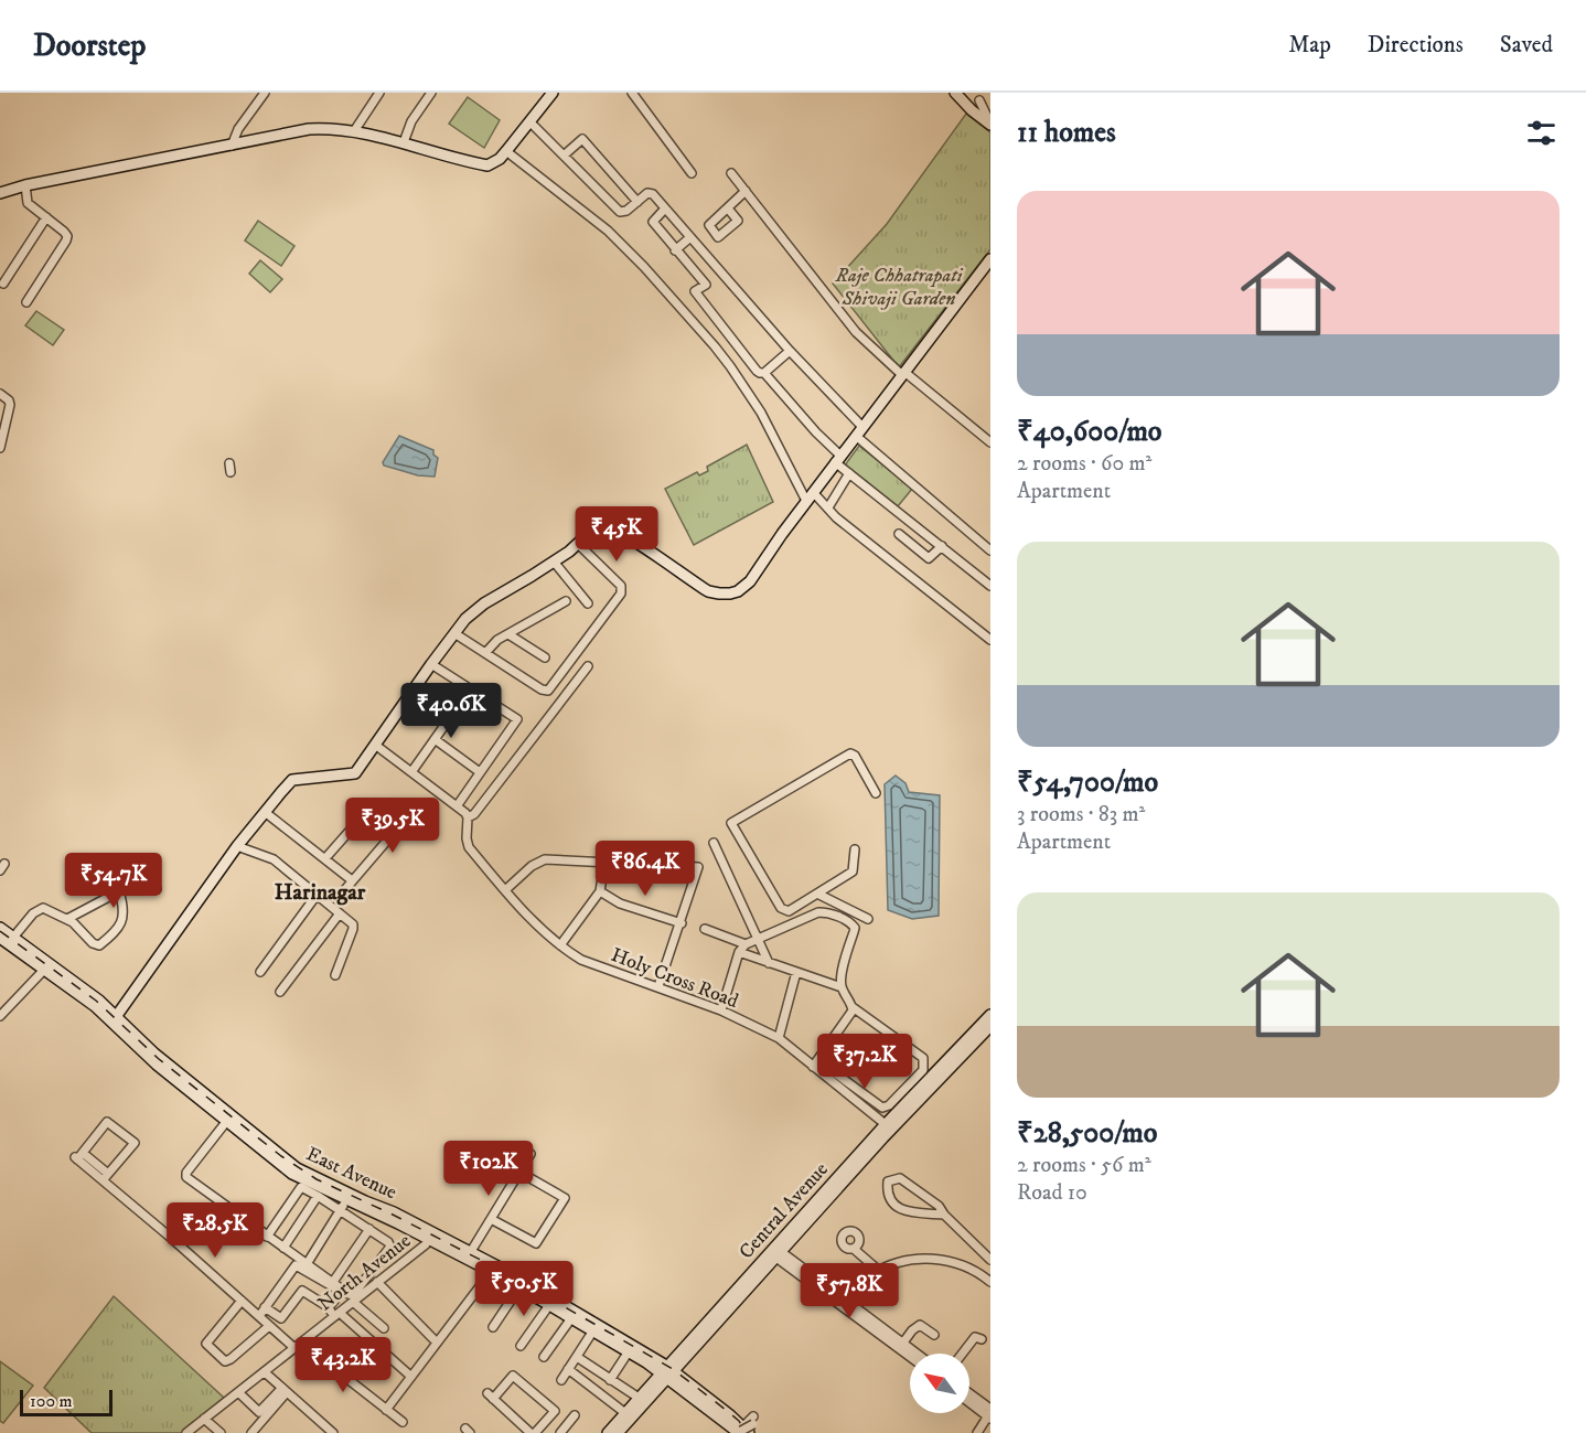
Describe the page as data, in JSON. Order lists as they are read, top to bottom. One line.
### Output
{"streets":{"street":["Holy Cross Road","East Avenue","Central Avenue","North Avenue"]},"crossings":[["Holy Cross Road","Central Avenue"],["East Avenue","Central Avenue"],["East Avenue","North Avenue"]],"districts":["Harinagar"],"parks":["Raje Chhatrapati Shivaji Garden"],"scale_bar":"100 m","north":"top left","page":{"header":"Doorstep","nav":["Map","Directions","Saved"],"heading":"11 homes","list":[{"name":"₹40,600/mo","note":"2 rooms · 60 m² · Apartment"},{"name":"₹54,700/mo","note":"3 rooms · 83 m² · Apartment"},{"name":"₹28,500/mo","note":"2 rooms · 56 m² · Road 10"}],"price":["₹45K","₹40.6K","₹39.5K","₹86.4K","₹54.7K","₹37.2K","₹102K","₹28.5K","₹50.5K","₹57.8K","₹43.2K"],"scale":"100 m"}}
